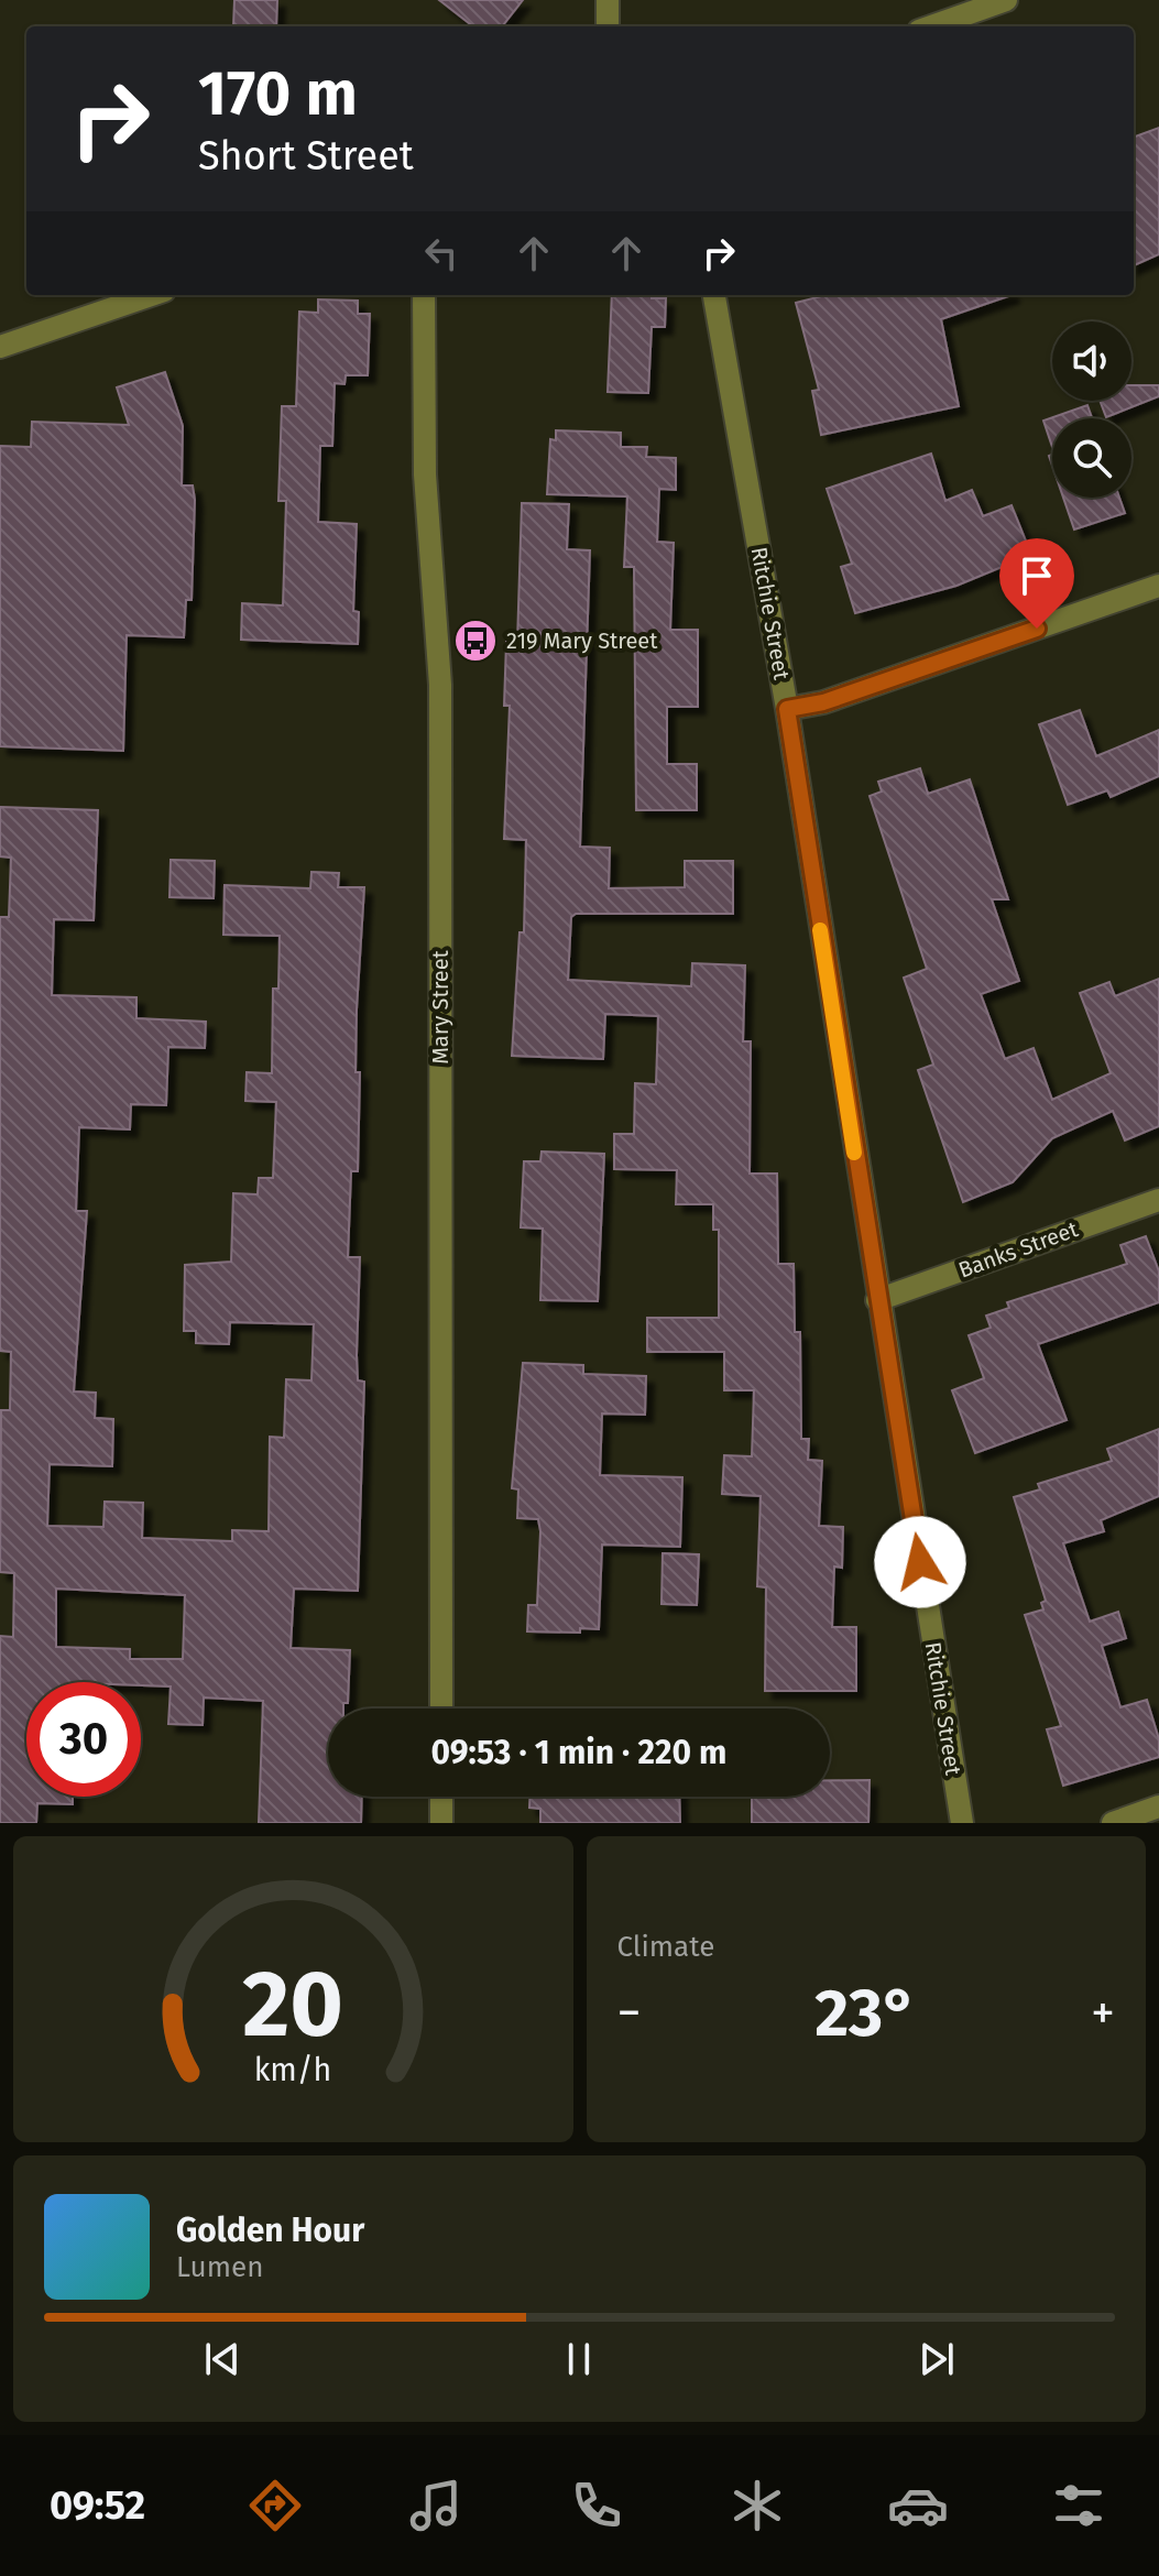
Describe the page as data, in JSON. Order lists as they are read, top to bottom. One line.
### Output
{"streets":{"street":["Ritchie Street","Mary Street","Banks Street"]},"crossings":[["Ritchie Street","Banks Street"]],"places":{"bus stop":["219 Mary Street"]},"page":{"turn":["170 m","Short Street"],"limit":"30","trip":"09:53 · 1 min · 220 m","tile":"Climate","heat":["−","23°","+"],"song":["Golden Hour","Lumen"],"tabs":"09:52","gauge":["20","km/h"]}}
